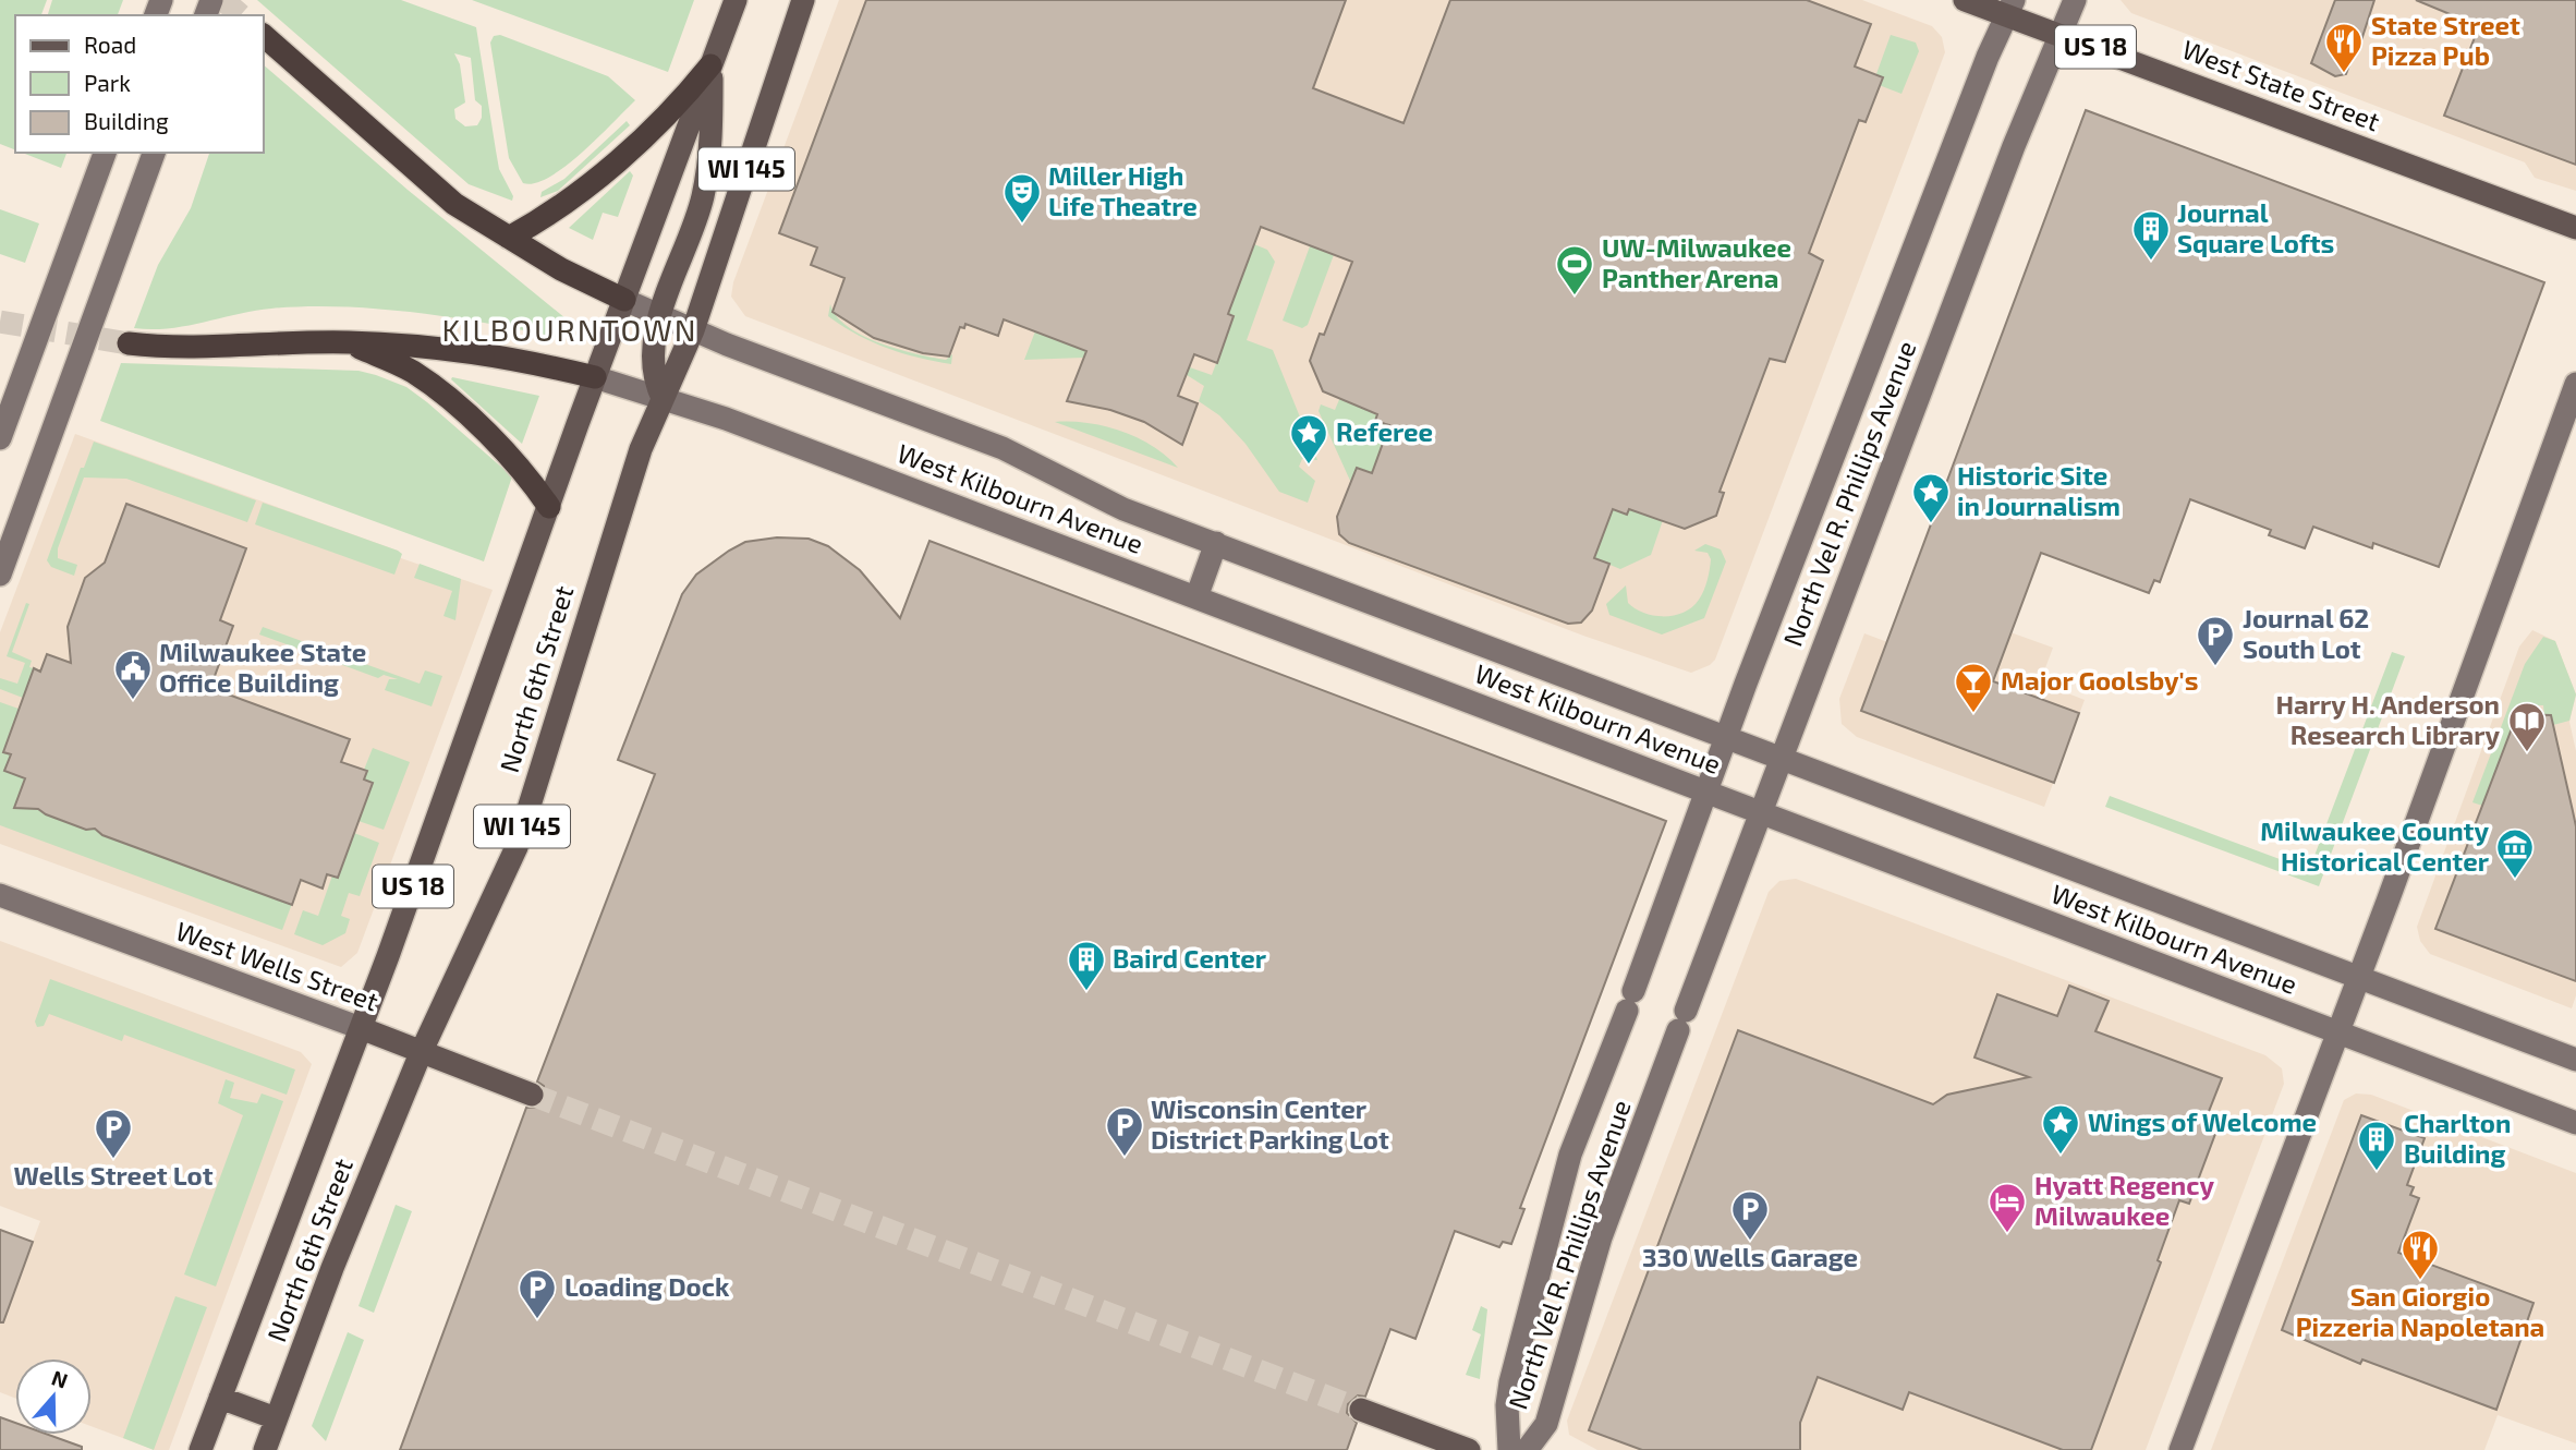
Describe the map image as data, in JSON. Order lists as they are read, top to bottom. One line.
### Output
{"streets":{"main road":["US 18","West State Street","WI 145","North 6th Street","West Wells Street"],"street":["North Vel R. Phillips Avenue","West Kilbourn Avenue"]},"crossings":[["West State Street","North Vel R. Phillips Avenue"],["North Vel R. Phillips Avenue","West Kilbourn Avenue"],["West Kilbourn Avenue","North 6th Street"],["North 6th Street","West Wells Street"]],"districts":["KILBOURNTOWN"],"places":{"restaurant":["State Street Pizza Pub","San Giorgio Pizzeria Napoletana"],"theatre":["Miller High Life Theatre"],"building":["Journal Square Lofts","Baird Center","Charlton Building"],"sports":["UW-Milwaukee Panther Arena"],"place":["Referee","Historic Site in Journalism","Wings of Welcome"],"parking":["Journal 62 South Lot","Wisconsin Center District Parking Lot","Wells Street Lot","330 Wells Garage","Loading Dock"],"public building":["Milwaukee State Office Building"],"bar":["Major Goolsby's"],"library":["Harry H. Anderson Research Library"],"museum":["Milwaukee County Historical Center"],"hotel":["Hyatt Regency Milwaukee"]},"legend":["Road","Park","Building"],"north":"top"}
